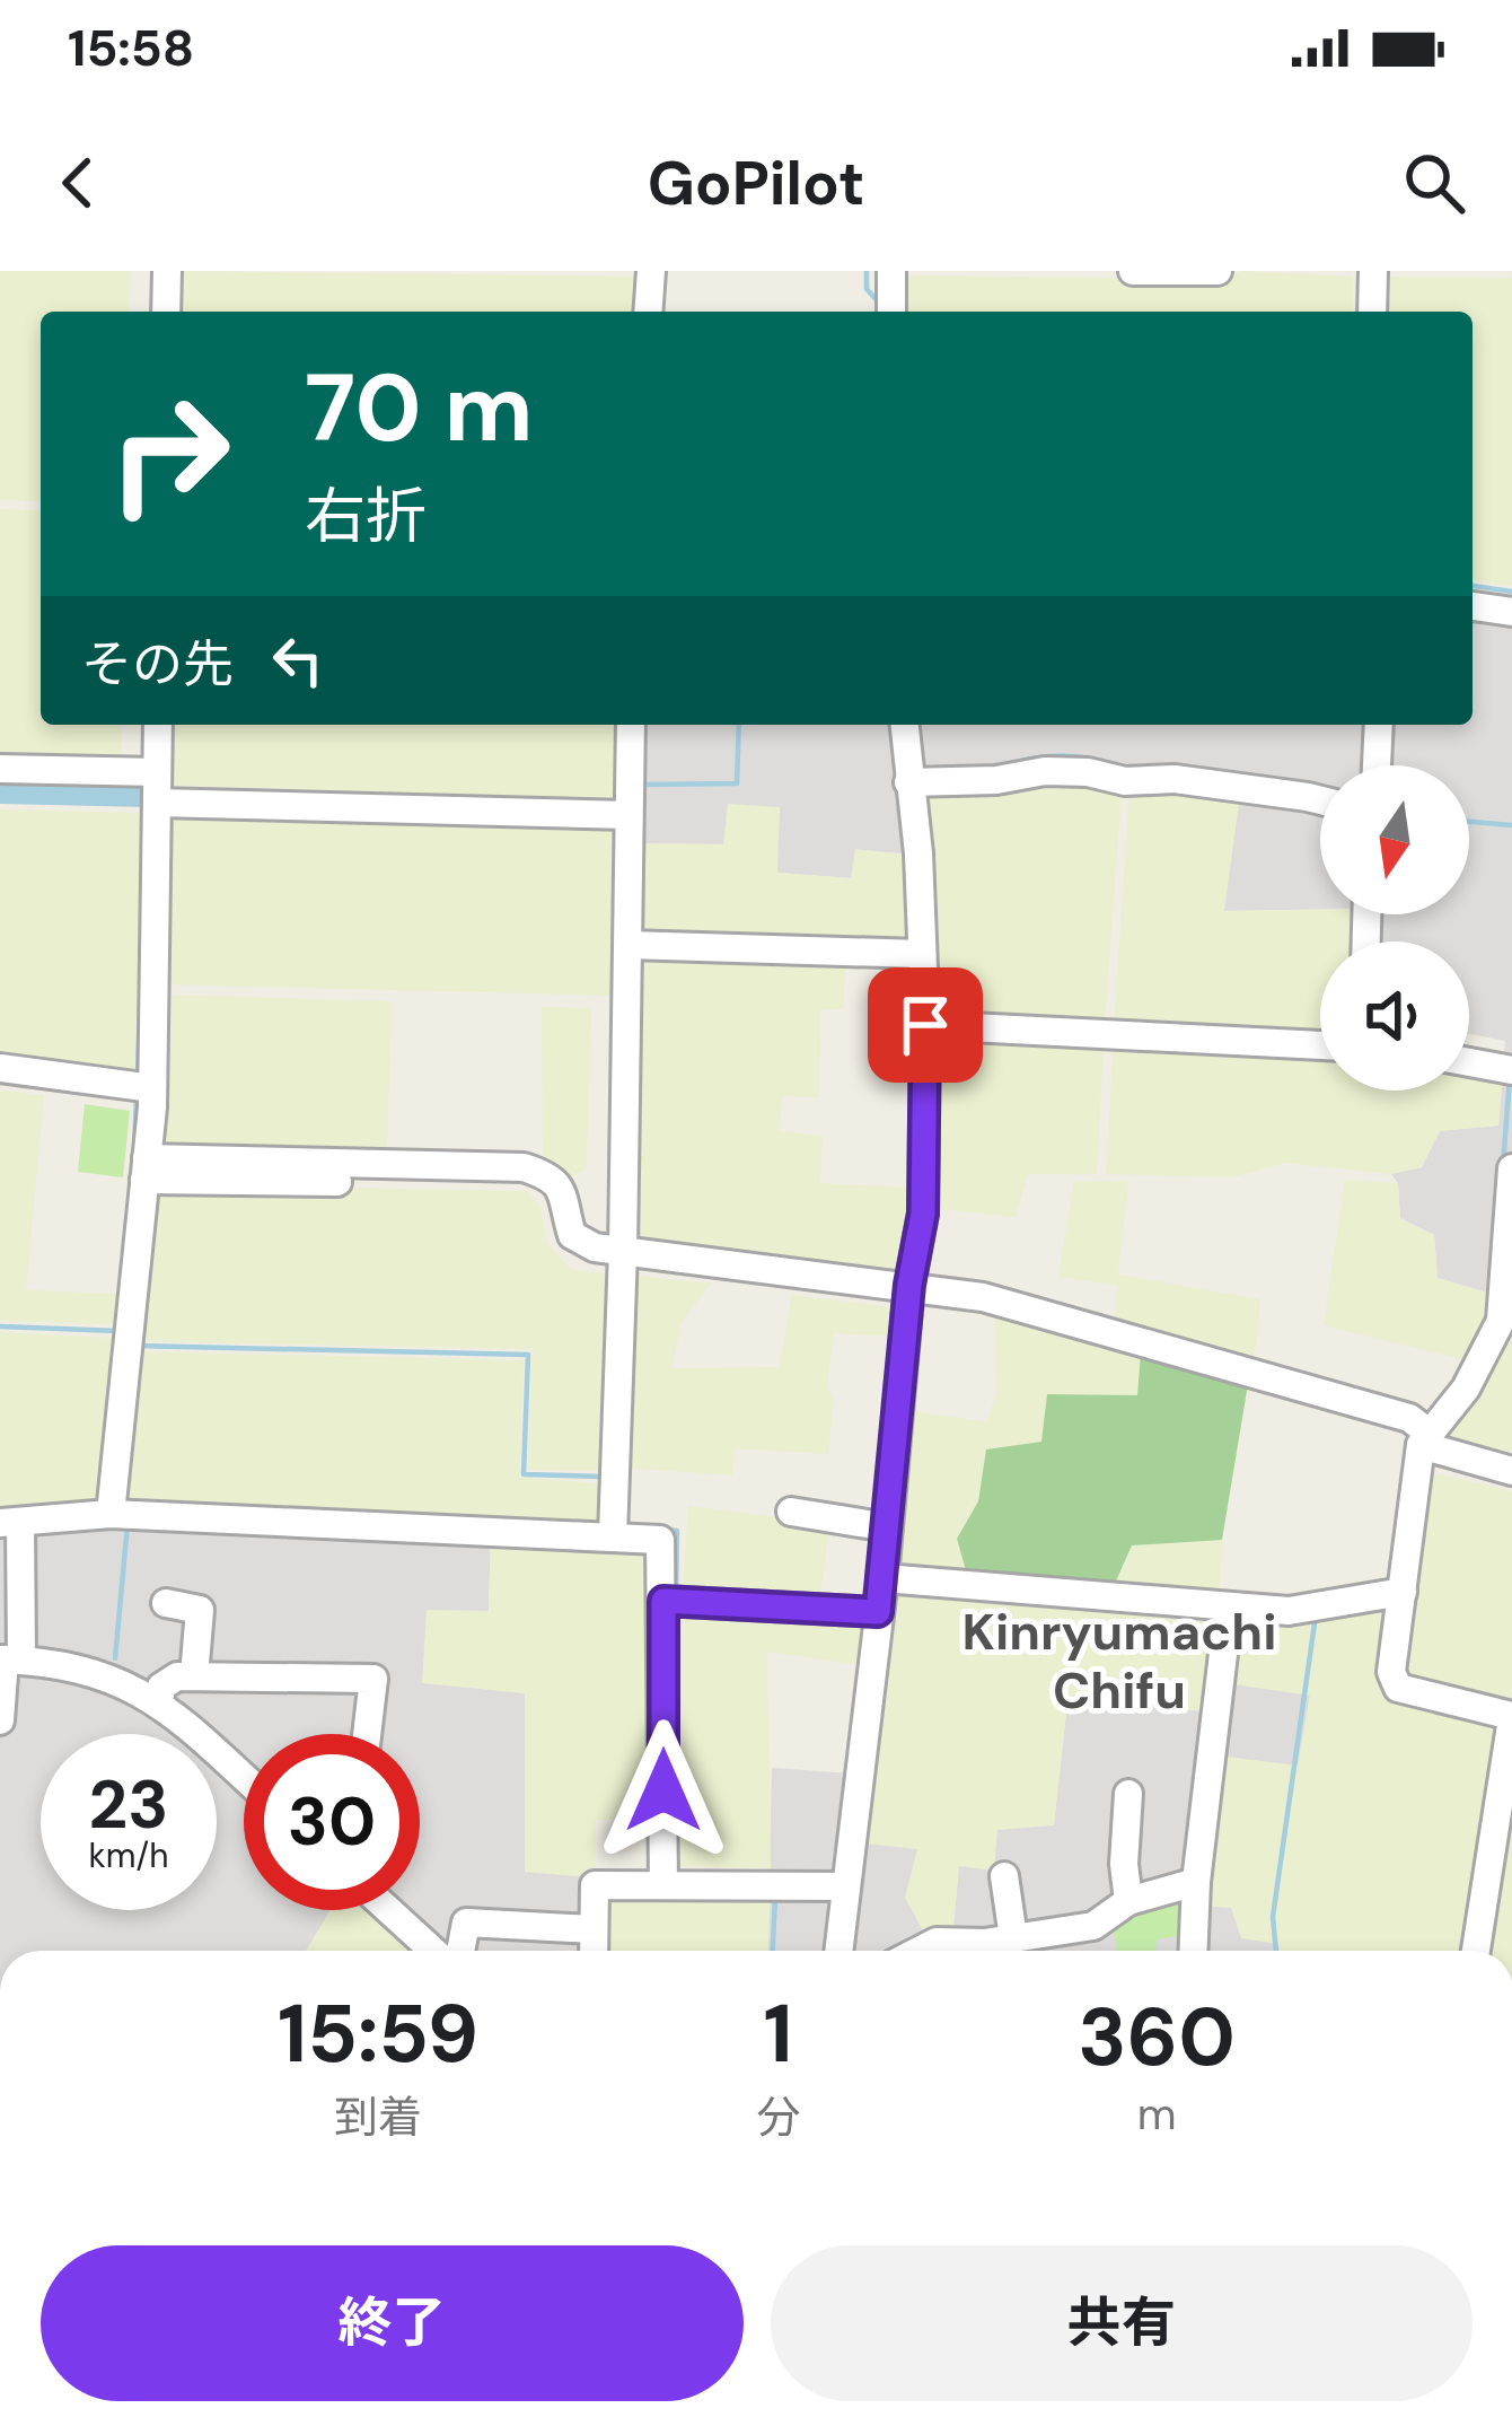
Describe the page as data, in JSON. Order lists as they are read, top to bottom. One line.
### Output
{"districts":["Kinryumachi Chifu"],"north":"bottom","page":{"status":"15:58","header":"GoPilot","turn":["70 m","右折"],"then":"その先","speed":"23 km/h","limit":"30","eta":["15:59","到着","1","分","360","m"],"buttons":["終了","共有"]}}
